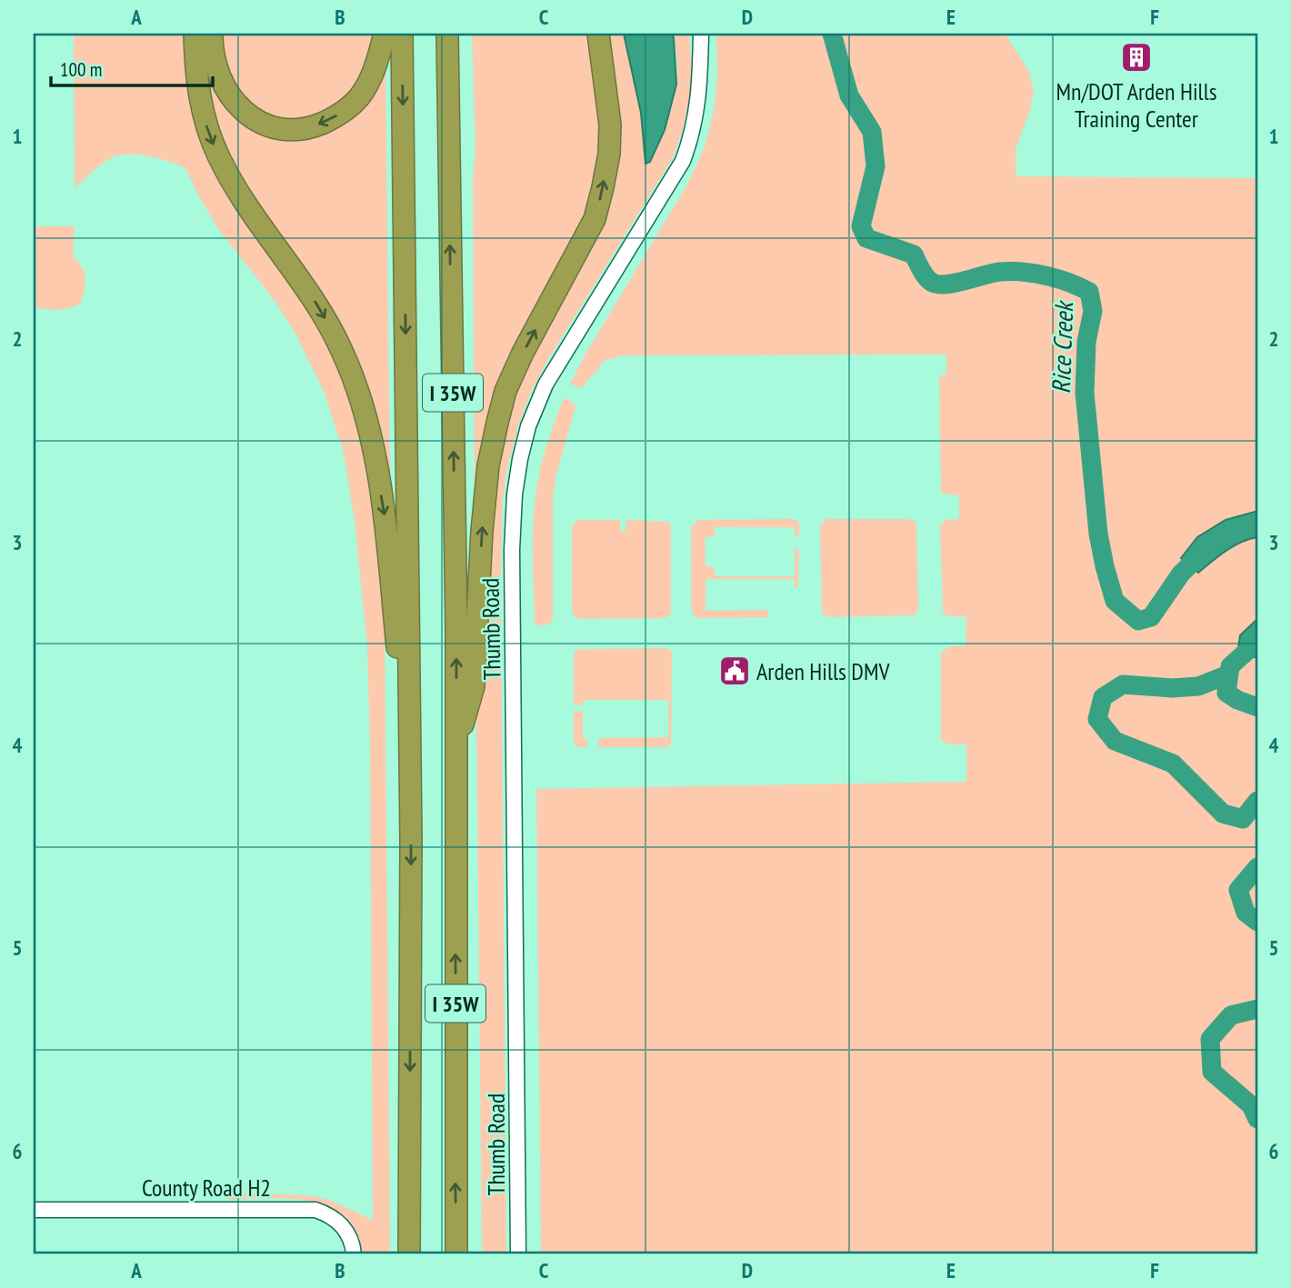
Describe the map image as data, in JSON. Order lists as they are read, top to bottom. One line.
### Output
{"streets":{"highway":["I 35W"],"street":["Thumb Road","County Road H2"]},"water":["Rice Creek"],"places":{"building":["Mn/DOT Arden Hills Training Center"],"public building":["Arden Hills DMV"]},"scale_bar":"100 m","grid":{"columns":["A","B","C","D","E","F"],"rows":["1","2","3","4","5","6"]}}
